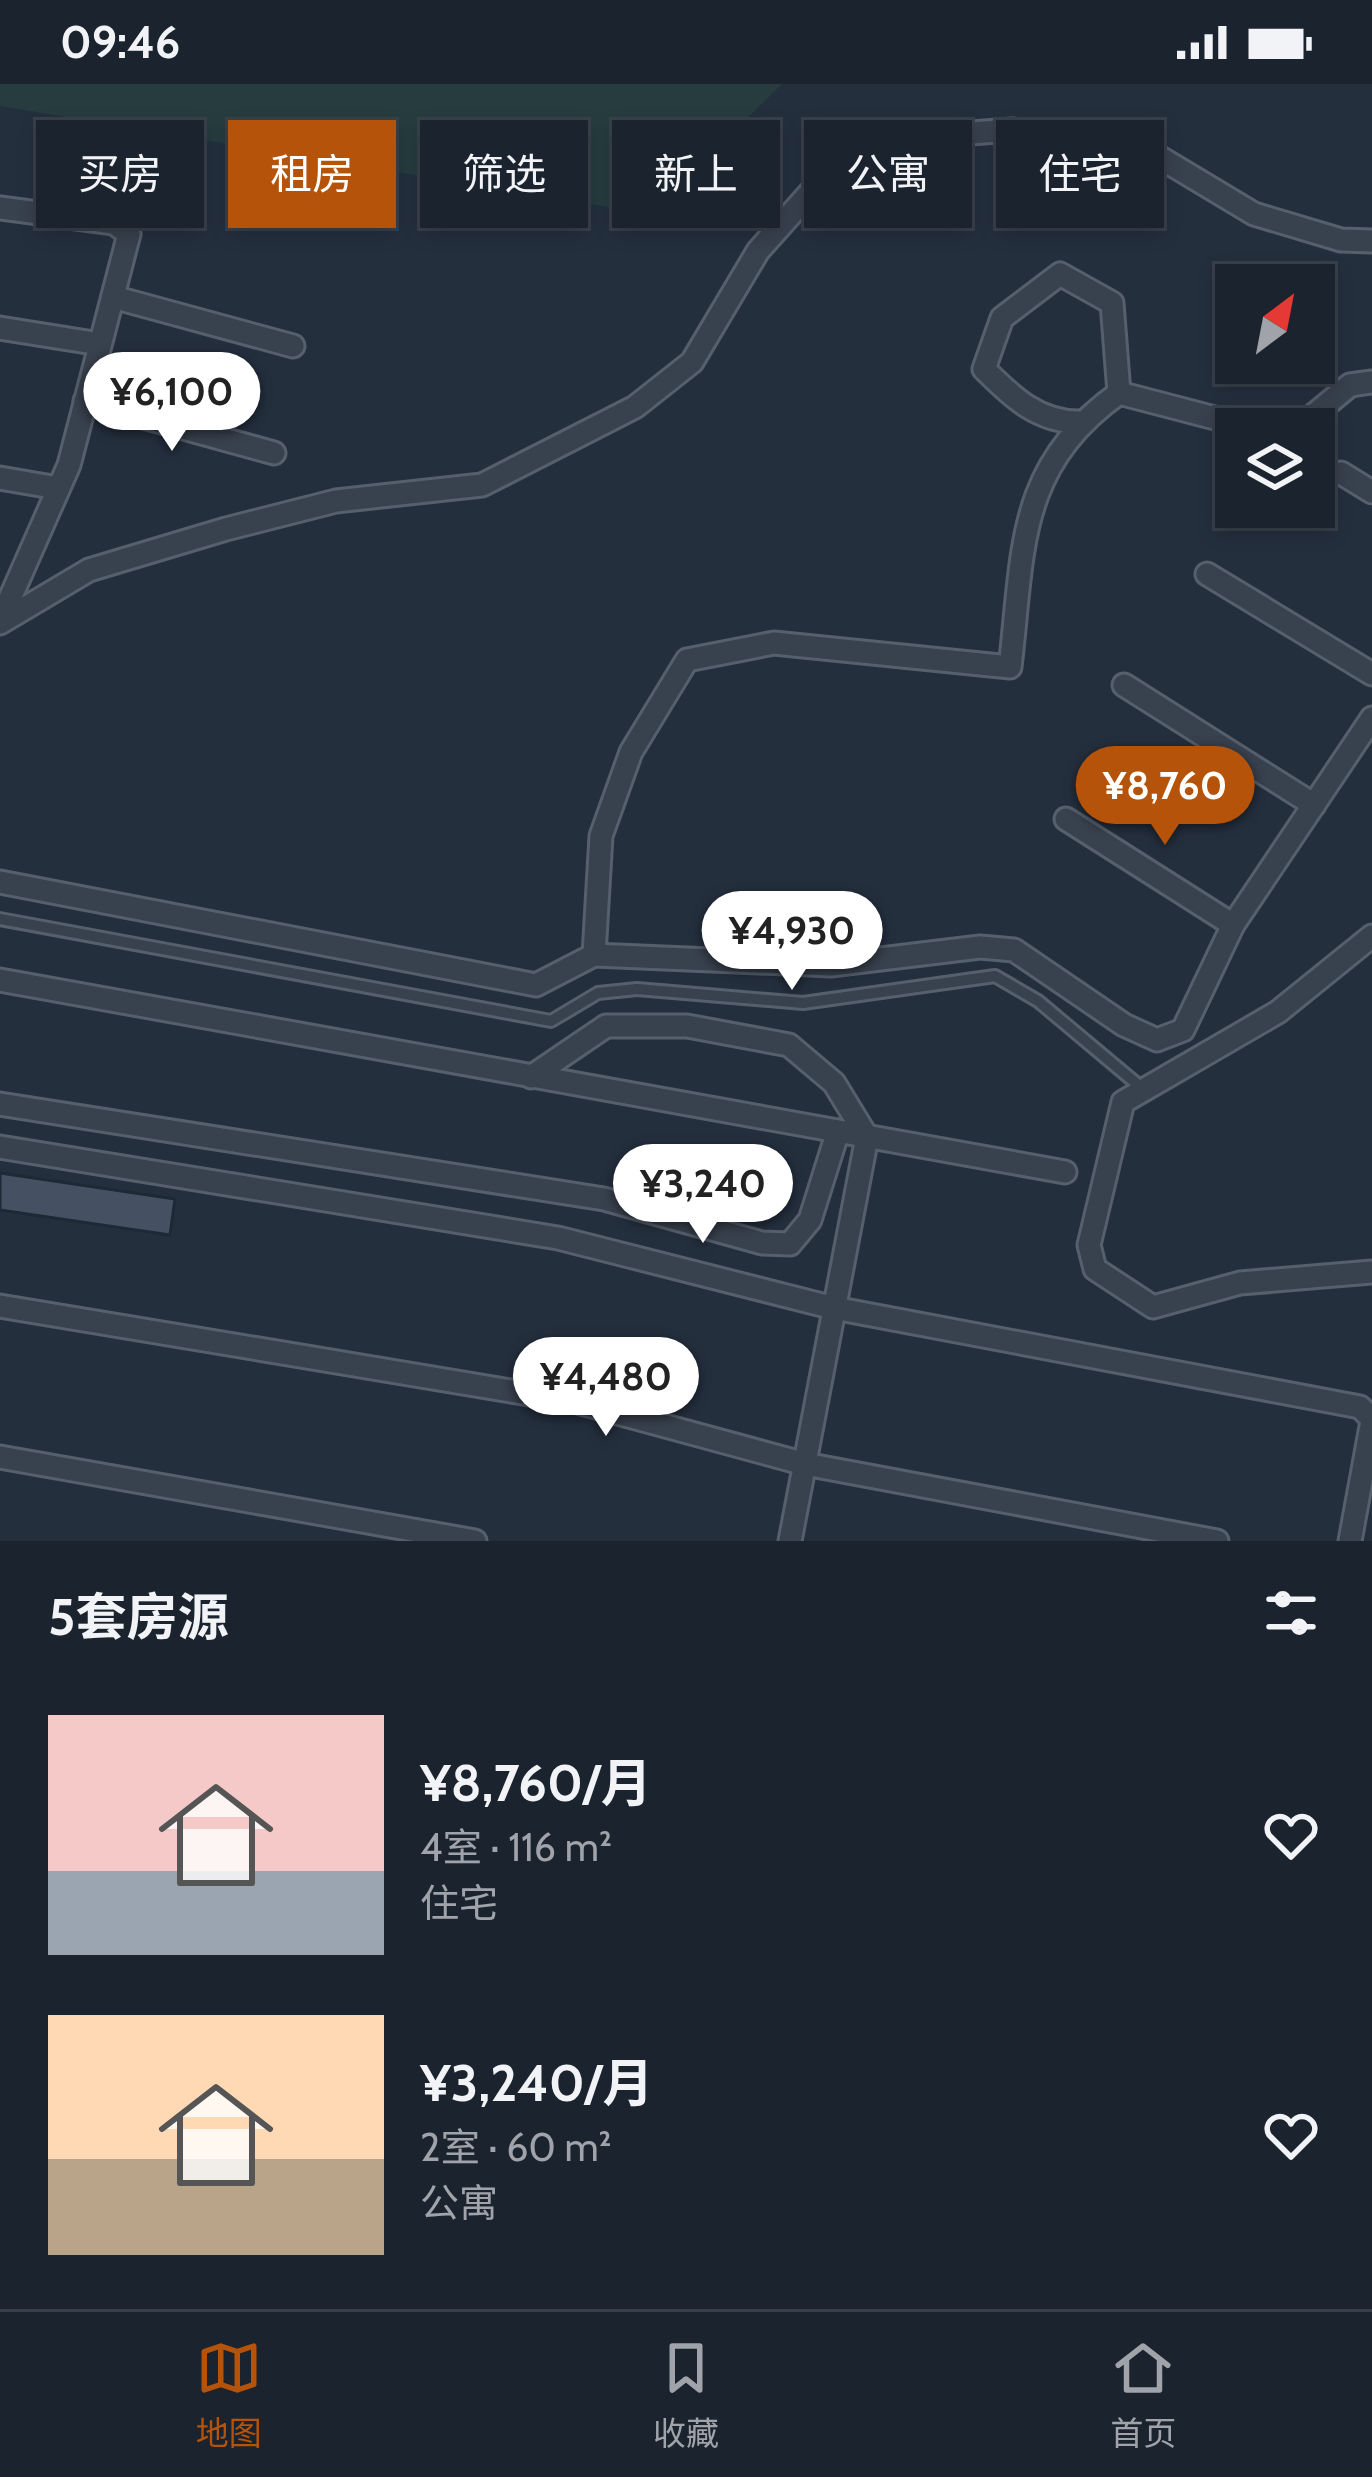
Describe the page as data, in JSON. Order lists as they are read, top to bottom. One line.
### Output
{"north":"top right","page":{"status":"09:46","chip":["买房","租房","筛选","新上","公寓","住宅"],"price":["¥6,100","¥8,760","¥4,930","¥3,240","¥4,480"],"heading":"5套房源","list":[{"name":"¥8,760/月","note":"4室 · 116 m² · 住宅"},{"name":"¥3,240/月","note":"2室 · 60 m² · 公寓"}],"tabs":["地图","收藏","首页"]}}
